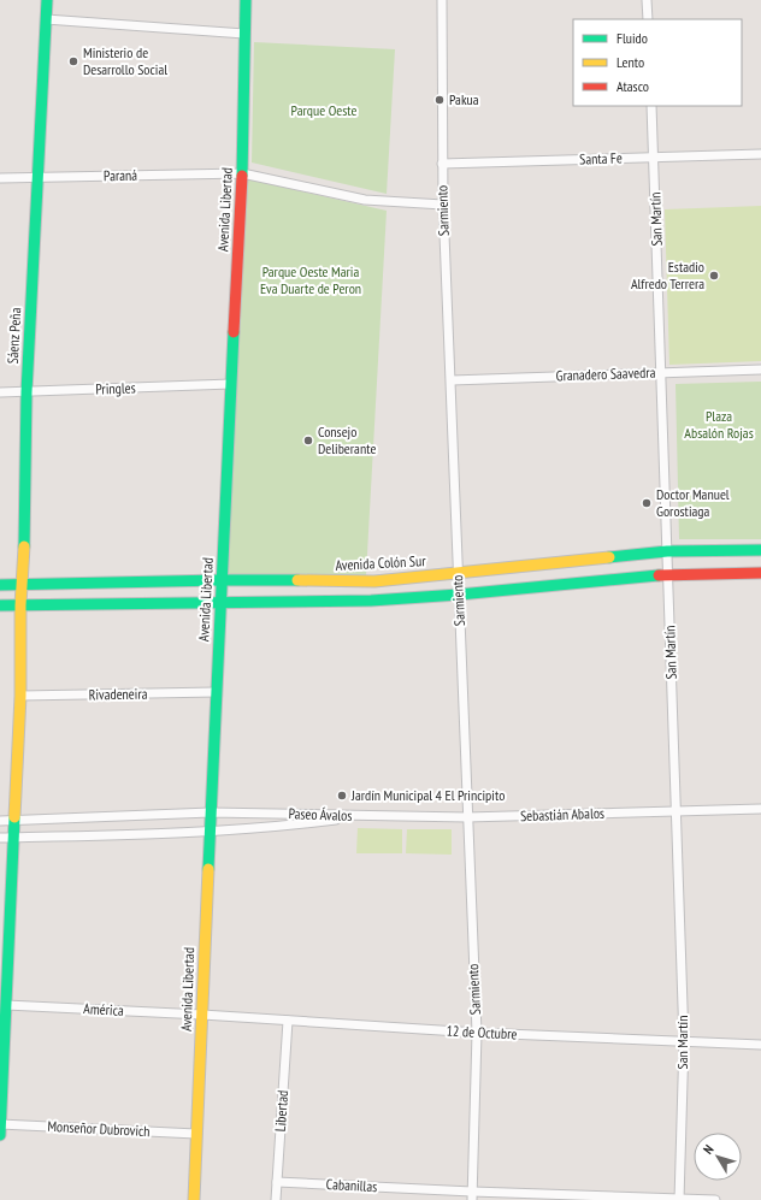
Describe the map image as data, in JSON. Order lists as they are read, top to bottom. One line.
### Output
{"streets":{"main road":["Avenida Libertad","Sáenz Peña","Avenida Colón Sur"],"street":["Santa Fe","Paraná","Sarmiento","San Martín","Granadero Saavedra","Pringles","Rivadeneira","Paseo Ávalos","Sebastián Abalos","América","12 de Octubre","Libertad","Monseñor Dubrovich","Cabanillas"]},"crossings":[["Santa Fe","Sarmiento"],["Santa Fe","San Martín"],["Paraná","Avenida Libertad"],["Paraná","Sáenz Peña"],["Avenida Libertad","Pringles"],["Avenida Libertad","Avenida Colón Sur"],["Avenida Libertad","Rivadeneira"],["Avenida Libertad","Paseo Ávalos"],["Avenida Libertad","América"],["Avenida Libertad","12 de Octubre"],["Avenida Libertad","Monseñor Dubrovich"],["Sarmiento","Granadero Saavedra"],["Sarmiento","Avenida Colón Sur"],["Sarmiento","Sebastián Abalos"],["Sarmiento","12 de Octubre"],["Sarmiento","Cabanillas"],["San Martín","Granadero Saavedra"],["San Martín","Avenida Colón Sur"],["San Martín","Sebastián Abalos"],["San Martín","12 de Octubre"],["San Martín","Cabanillas"],["Sáenz Peña","Pringles"],["Sáenz Peña","Avenida Colón Sur"],["Sáenz Peña","Rivadeneira"],["Sáenz Peña","Paseo Ávalos"],["Sáenz Peña","América"],["Sáenz Peña","Monseñor Dubrovich"],["Paseo Ávalos","Sebastián Abalos"],["América","12 de Octubre"],["12 de Octubre","Libertad"],["Libertad","Cabanillas"]],"parks":["Parque Oeste","Parque Oeste Maria Eva Duarte de Peron","Plaza Absalón Rojas"],"places":["Ministerio de Desarrollo Social","Pakua","Estadio Alfredo Terrera","Consejo Deliberante","Doctor Manuel Gorostiaga","Jardín Municipal 4 El Principito"],"legend":["Fluido","Lento","Atasco"],"north":"top left"}
